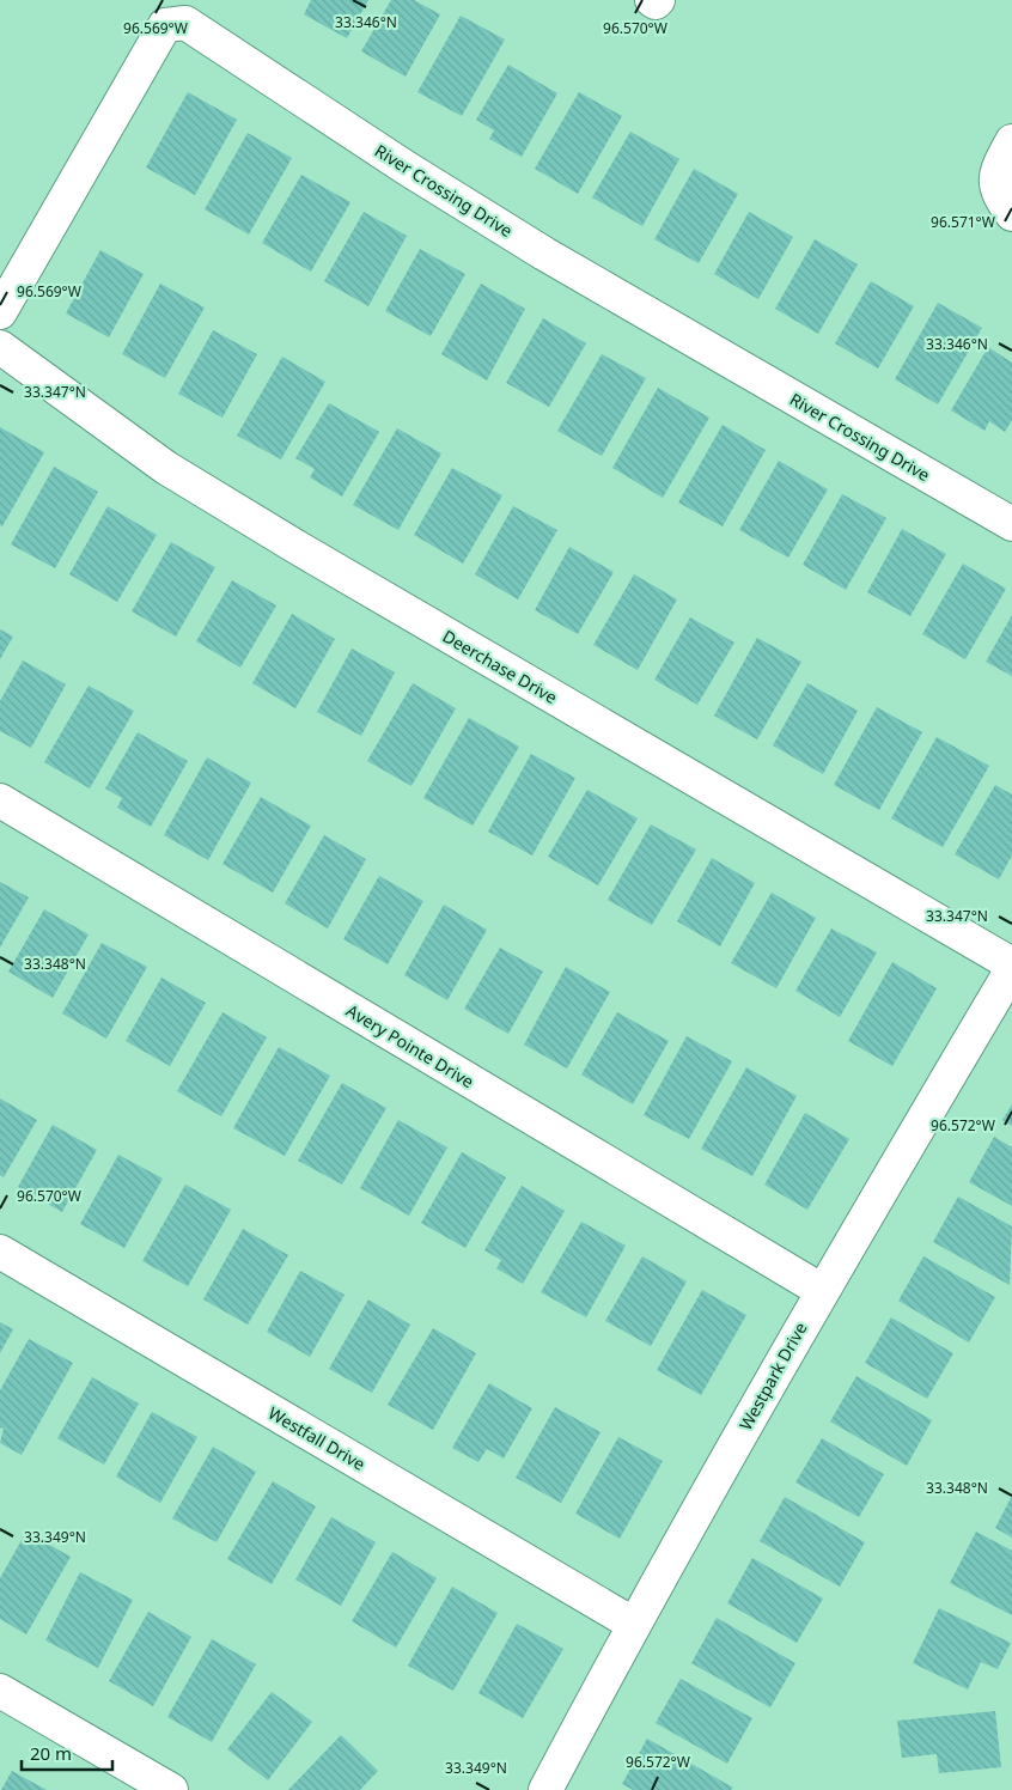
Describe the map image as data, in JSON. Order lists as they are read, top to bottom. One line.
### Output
{"streets":{"street":["River Crossing Drive","Deerchase Drive","Avery Pointe Drive","Westpark Drive","Westfall Drive"]},"crossings":[["Deerchase Drive","Westpark Drive"],["Avery Pointe Drive","Westpark Drive"],["Westpark Drive","Westfall Drive"]],"scale_bar":"20 m","coordinates":["33.346°N","96.569°W","96.570°W","96.571°W","33.347°N","33.348°N","96.572°W","33.349°N"]}
